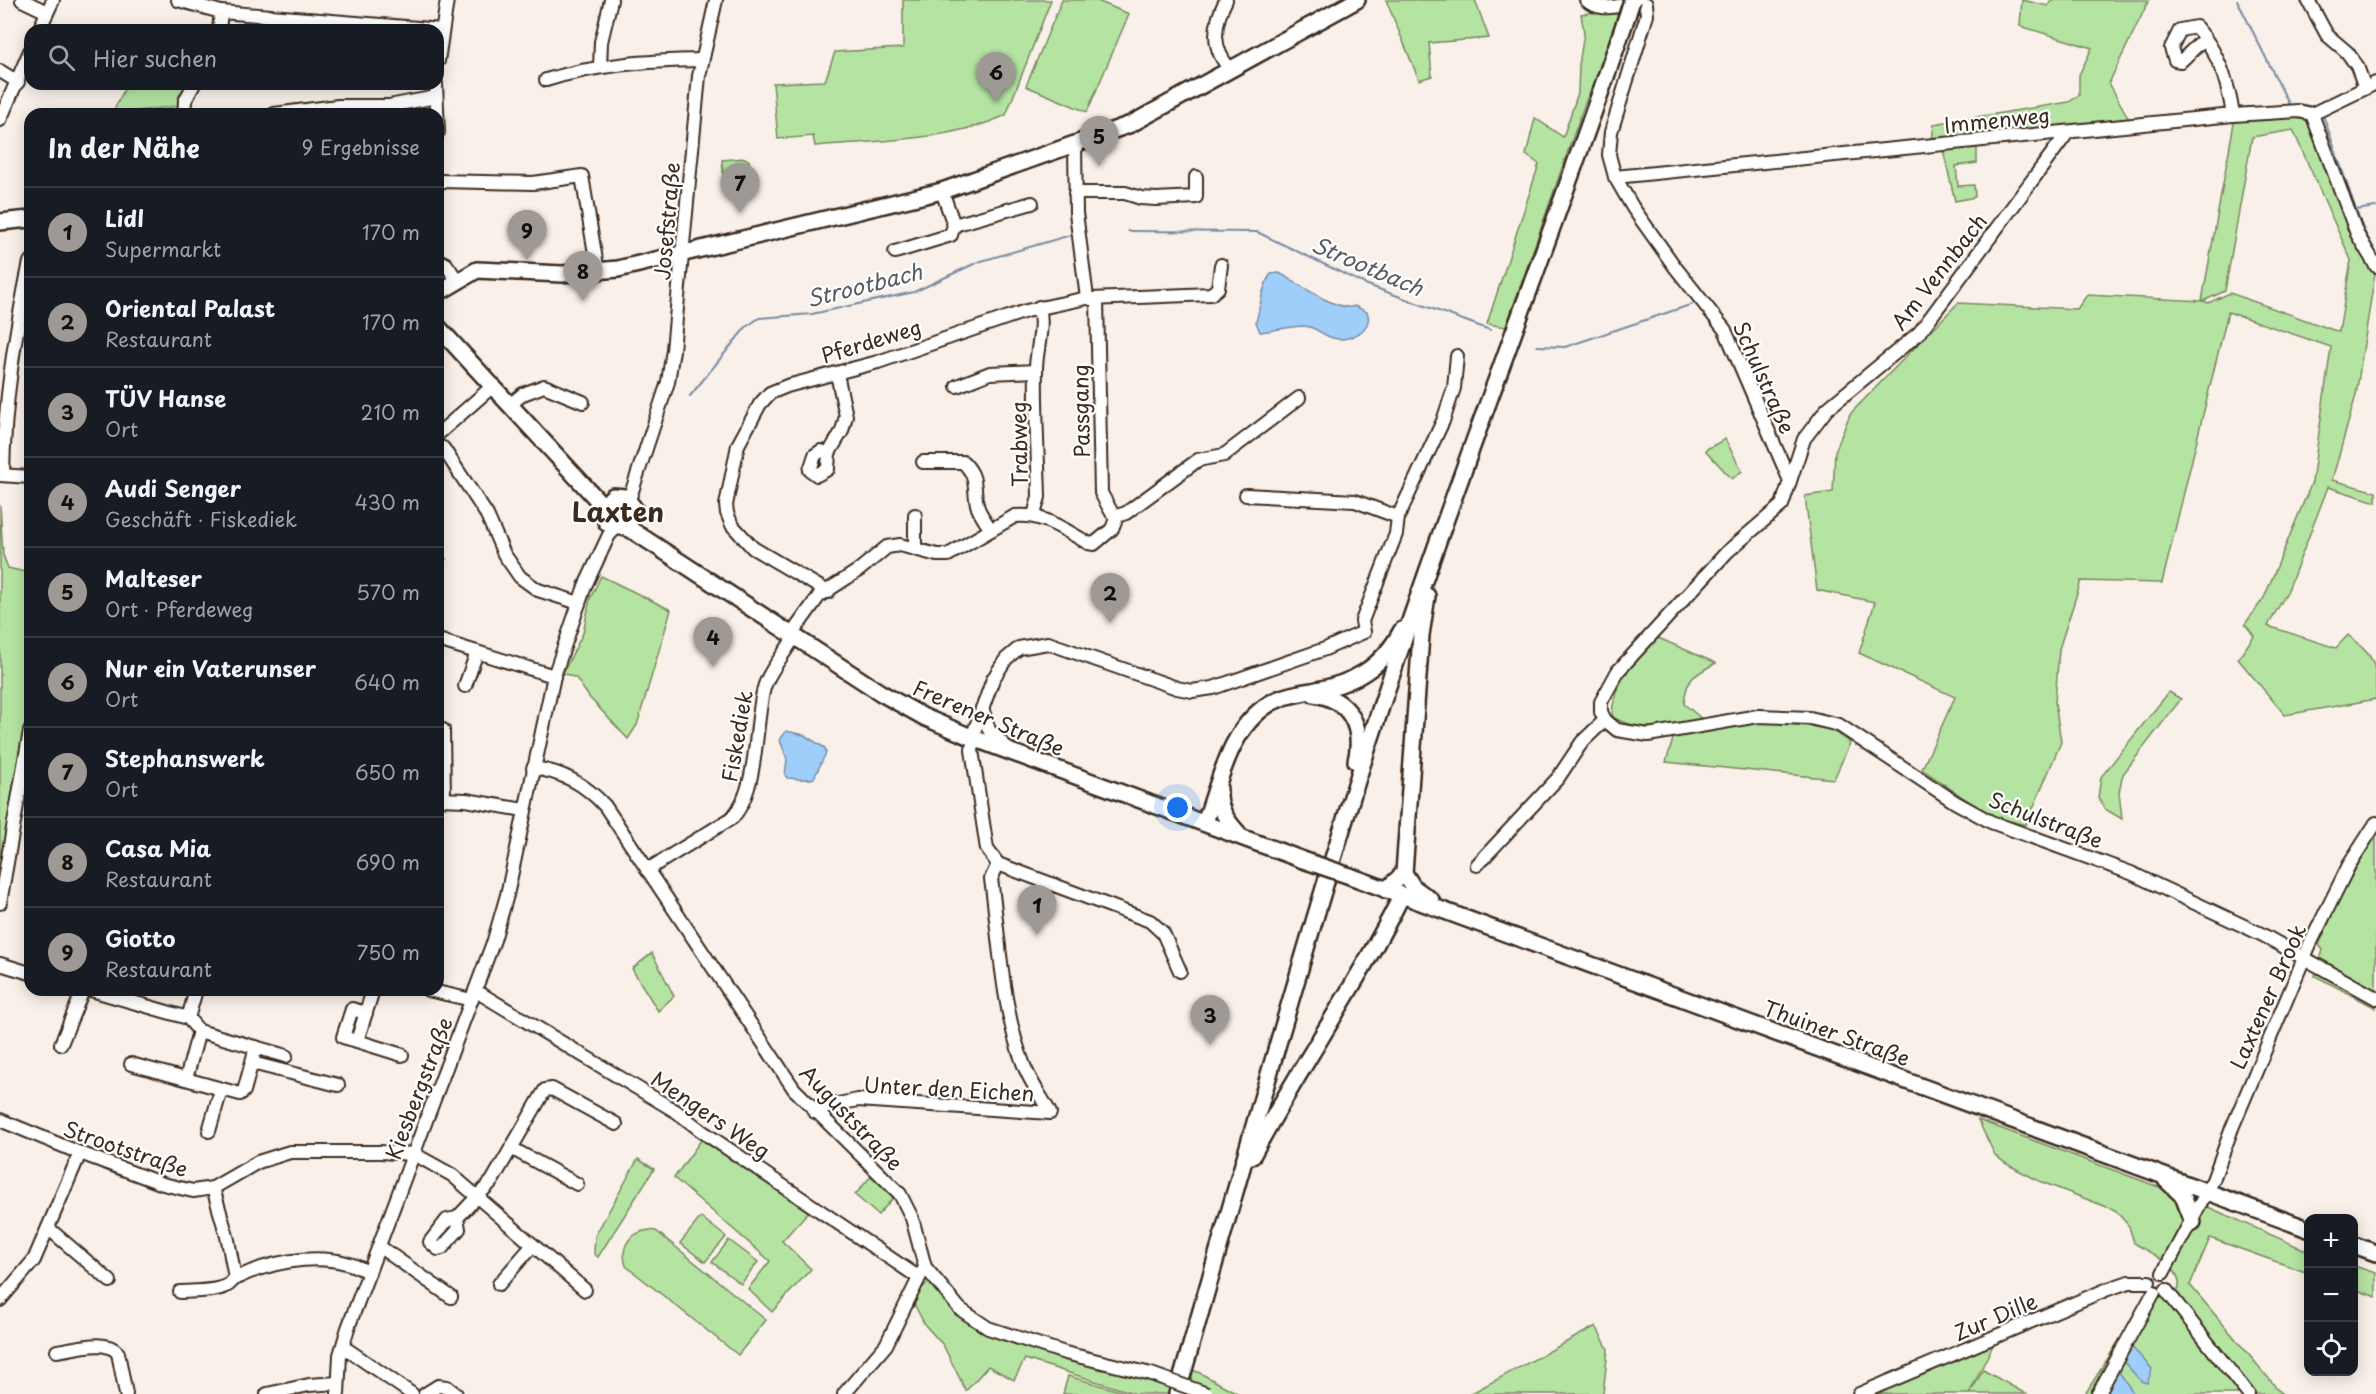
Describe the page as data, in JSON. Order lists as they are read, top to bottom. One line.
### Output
{"streets":{"main road":["Frerener Straße","Thuiner Straße"],"street":["Immenweg","Josefstraße","Am Vennbach","Pferdeweg","Schulstraße","Passgang","Trabweg","Fiskediek","Laxtener Brook","Kiesbergstraße","Unter den Eichen","Mengers Weg","Auguststraße","Strootstraße","Zur Dille"]},"crossings":[["Immenweg","Am Vennbach"],["Immenweg","Schulstraße"],["Josefstraße","Frerener Straße"],["Josefstraße","Kiesbergstraße"],["Am Vennbach","Schulstraße"],["Pferdeweg","Passgang"],["Pferdeweg","Trabweg"],["Schulstraße","Laxtener Brook"],["Frerener Straße","Fiskediek"],["Frerener Straße","Thuiner Straße"],["Frerener Straße","Kiesbergstraße"],["Fiskediek","Auguststraße"],["Laxtener Brook","Thuiner Straße"],["Laxtener Brook","Zur Dille"],["Kiesbergstraße","Mengers Weg"],["Kiesbergstraße","Auguststraße"],["Kiesbergstraße","Strootstraße"],["Unter den Eichen","Auguststraße"],["Mengers Weg","Auguststraße"]],"districts":["Laxten"],"water":["Strootbach"],"page":{"search":"Hier suchen","pins":["6","5","7","9","8","2","4","1","3"],"heading":["In der Nähe","9 Ergebnisse"],"list":[{"mark":"1","name":"Lidl","note":"Supermarkt","value":"170 m"},{"mark":"2","name":"Oriental Palast","note":"Restaurant","value":"170 m"},{"mark":"3","name":"TÜV Hanse","note":"Ort","value":"210 m"},{"mark":"4","name":"Audi Senger","note":"Geschäft · Fiskediek","value":"430 m"},{"mark":"5","name":"Malteser","note":"Ort · Pferdeweg","value":"570 m"},{"mark":"6","name":"Nur ein Vaterunser","note":"Ort","value":"640 m"},{"mark":"7","name":"Stephanswerk","note":"Ort","value":"650 m"},{"mark":"8","name":"Casa Mia","note":"Restaurant","value":"690 m"},{"mark":"9","name":"Giotto","note":"Restaurant","value":"750 m"}],"map_buttons":["+","−"]}}
